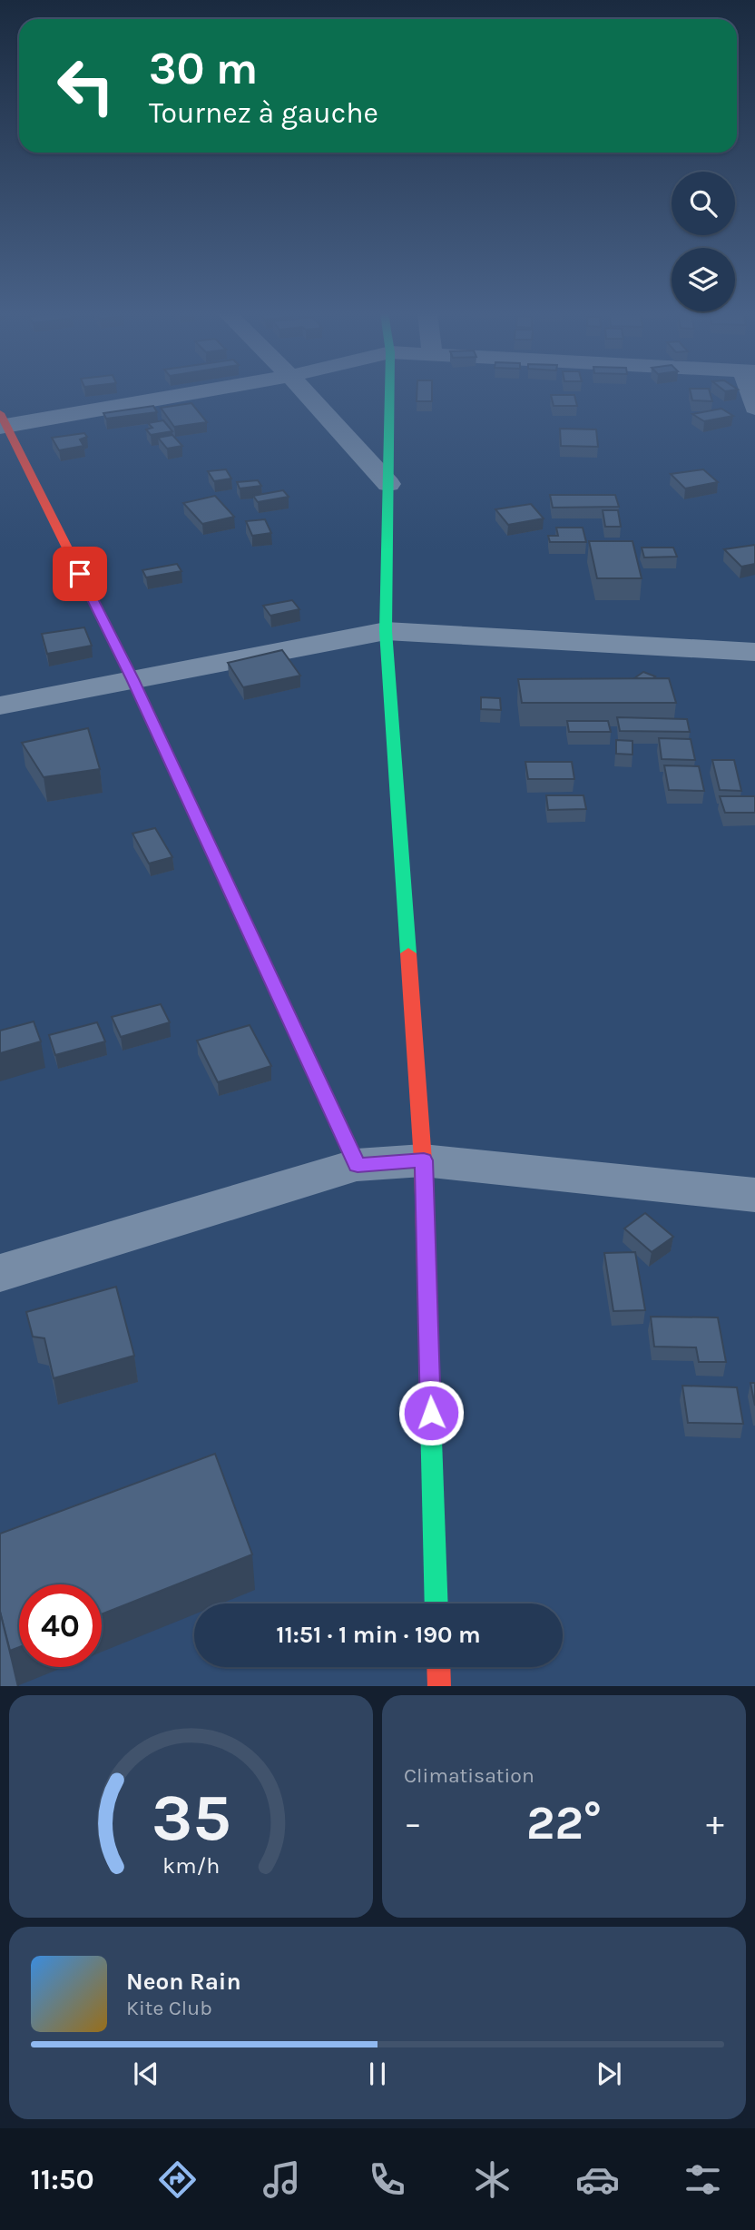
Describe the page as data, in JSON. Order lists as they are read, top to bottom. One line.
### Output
{"page":{"turn":["30 m","Tournez à gauche"],"limit":"40","trip":"11:51 · 1 min · 190 m","tile":"Climatisation","heat":["−","22°","+"],"song":["Neon Rain","Kite Club"],"tabs":"11:50","gauge":["35","km/h"]}}
